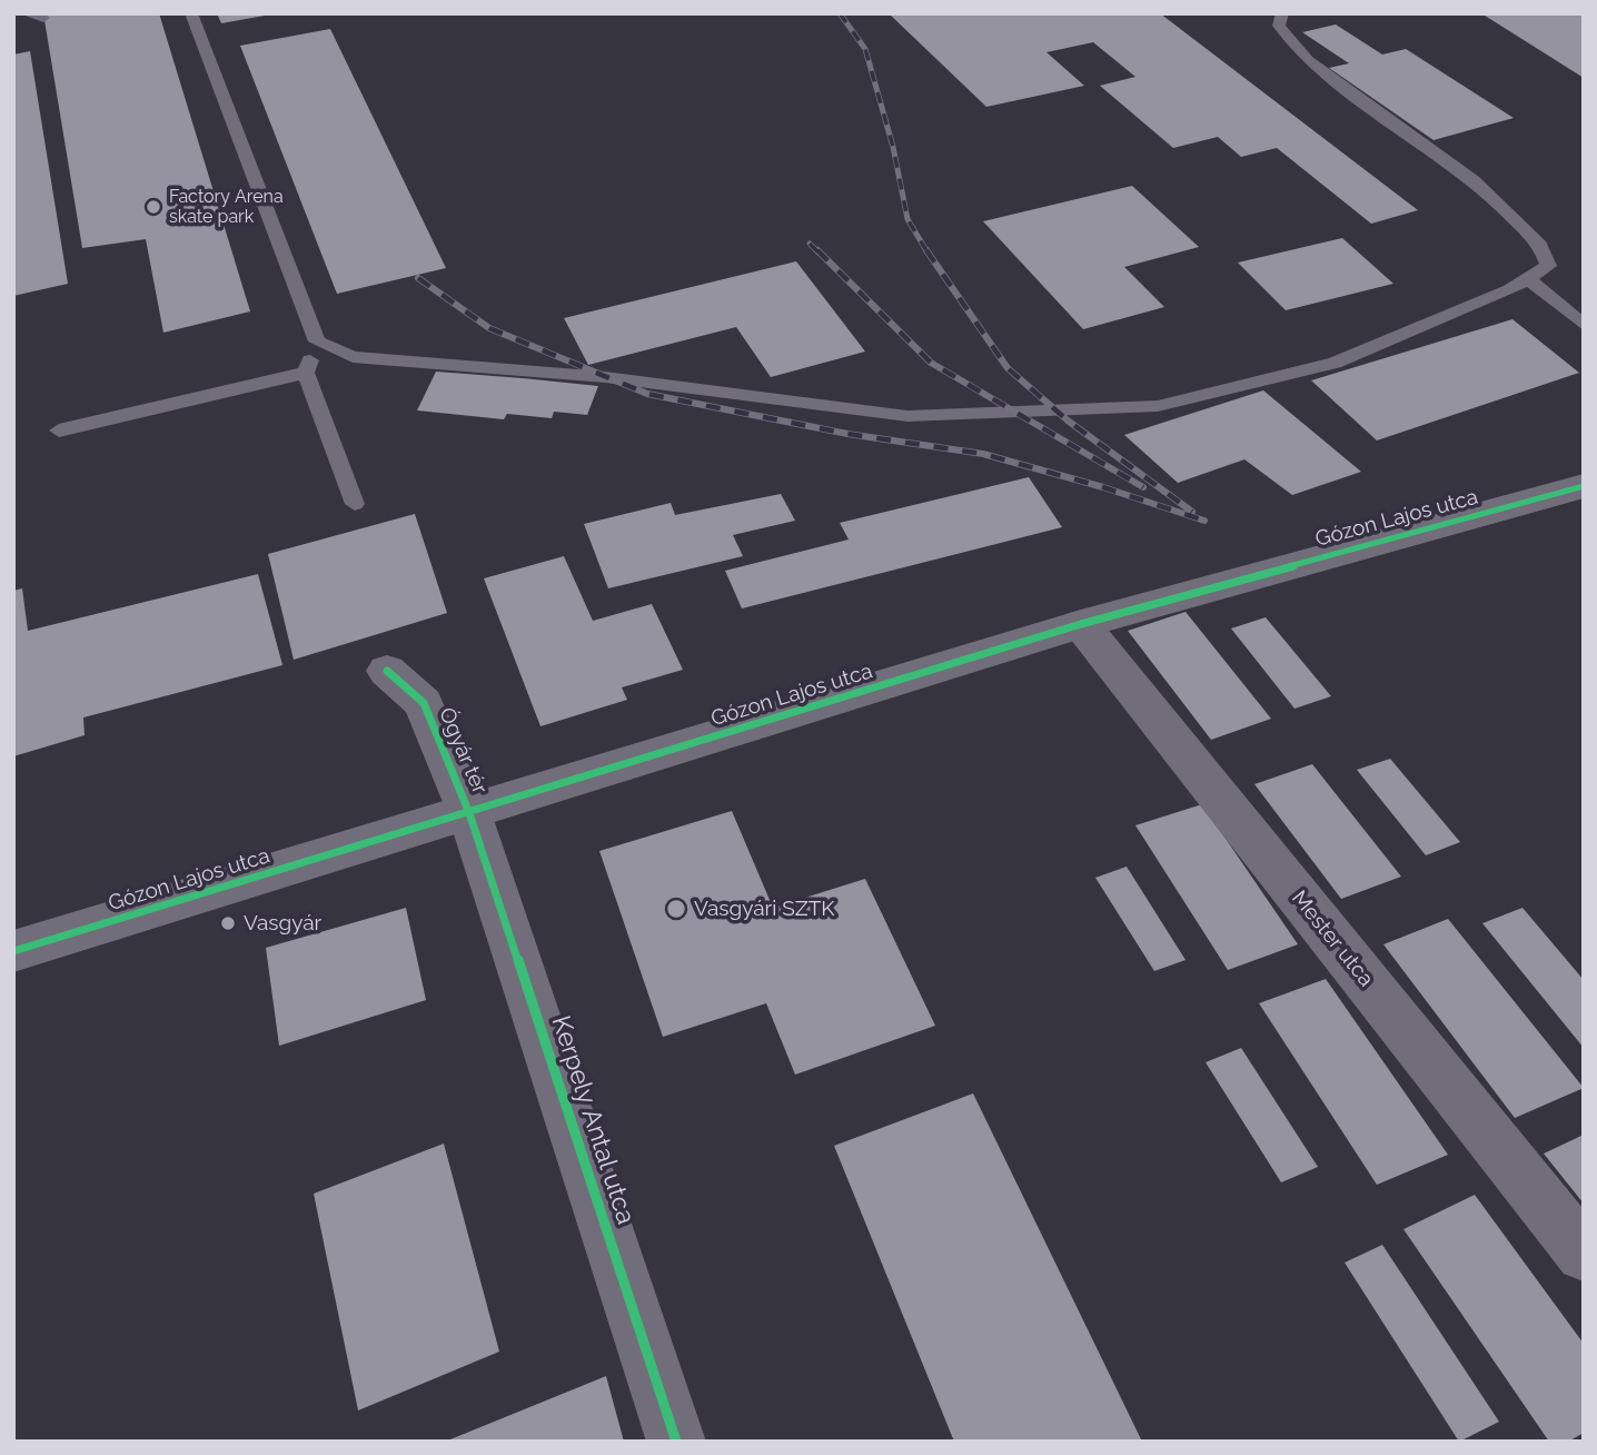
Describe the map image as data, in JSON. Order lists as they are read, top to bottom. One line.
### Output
{"streets":{"street":["Gózon Lajos utca","Ógyár tér","Mester utca","Kerpely Antal utca"]},"crossings":[["Gózon Lajos utca","Ógyár tér"],["Gózon Lajos utca","Mester utca"],["Gózon Lajos utca","Kerpely Antal utca"],["Ógyár tér","Kerpely Antal utca"]],"places":["Factory Arena skate park","Vasgyári SZTK","Vasgyár"]}
